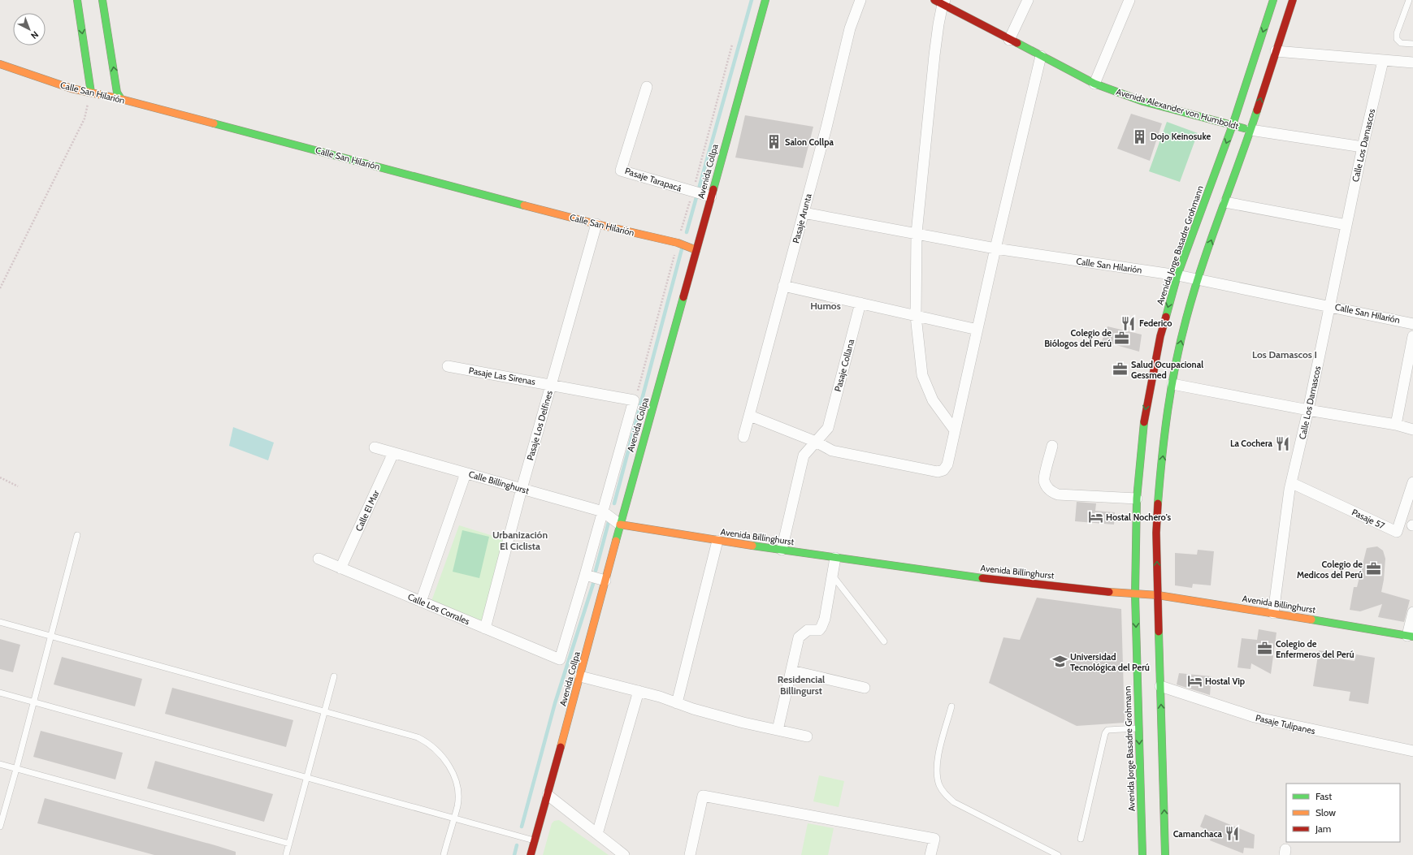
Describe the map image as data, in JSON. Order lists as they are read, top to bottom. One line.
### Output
{"streets":{"main road":["Calle San Hilarión","Avenida Alexander von Humboldt","Avenida Collpa","Avenida Jorge Basadre Grohmann","Avenida Billinghurst"],"street":["Calle Los Damascos","Pasaje Tarapacá","Pasaje Arunta","Pasaje Collana","Pasaje Las Sirenas","Pasaje Los Delfines","Calle Billinghurst","Calle El Mar","Pasaje 57","Calle Los Corrales","Pasaje Tulipanes"]},"crossings":[["Calle San Hilarión","Calle Los Damascos"],["Calle San Hilarión","Avenida Collpa"],["Calle San Hilarión","Pasaje Arunta"],["Calle San Hilarión","Avenida Jorge Basadre Grohmann"],["Calle San Hilarión","Pasaje Los Delfines"],["Avenida Alexander von Humboldt","Calle Los Damascos"],["Avenida Alexander von Humboldt","Avenida Jorge Basadre Grohmann"],["Calle Los Damascos","Pasaje 57"],["Calle Los Damascos","Avenida Billinghurst"],["Avenida Collpa","Pasaje Tarapacá"],["Avenida Collpa","Calle Billinghurst"],["Avenida Collpa","Avenida Billinghurst"],["Avenida Jorge Basadre Grohmann","Avenida Billinghurst"],["Pasaje Las Sirenas","Pasaje Los Delfines"],["Pasaje Los Delfines","Calle Billinghurst"],["Pasaje Los Delfines","Calle Los Corrales"],["Calle Billinghurst","Calle El Mar"],["Calle Billinghurst","Avenida Billinghurst"],["Calle El Mar","Calle Los Corrales"]],"districts":["Humos","Los Damascos I","Urbanización El Ciclista","Residencial Billingurst"],"places":{"building":["Dojo Keinosuke","Salon Collpa"],"restaurant":["Federico","La Cochera","Camanchaca"],"office":["Colegio de Biólogos del Perú","Salud Ocupacional Gessmed","Colegio de Medicos del Perú","Colegio de Enfermeros del Perú"],"hotel":["Hostal Nochero's","Hostal Vip"],"school or university":["Universidad Tecnológica del Perú"]},"legend":["Fast","Slow","Jam"],"north":"bottom right"}
